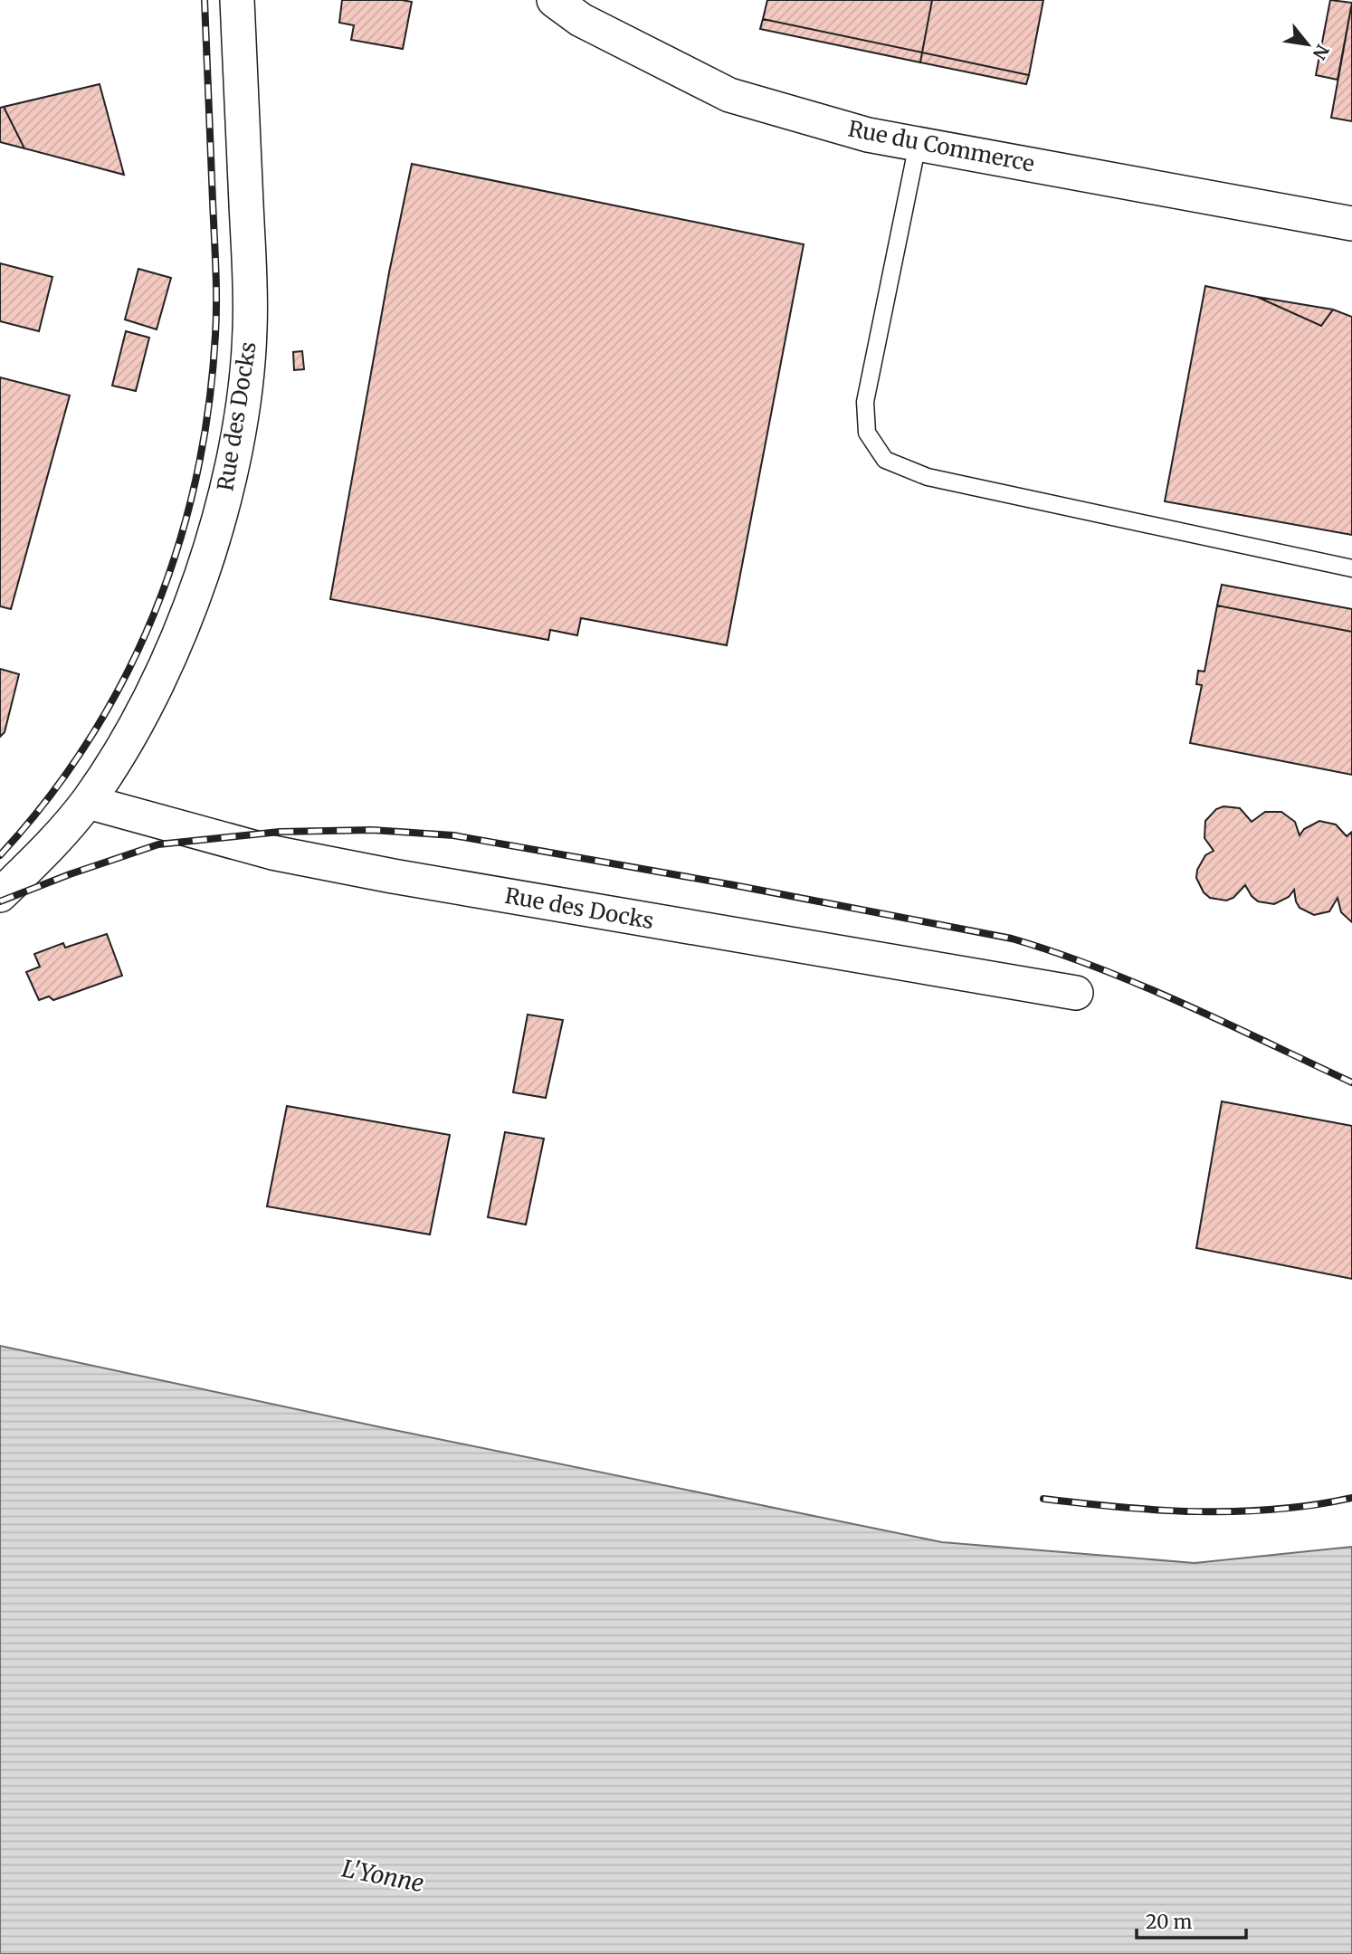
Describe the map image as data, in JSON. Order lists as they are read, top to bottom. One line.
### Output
{"streets":{"street":["Rue du Commerce","Rue des Docks"]},"water":["L'Yonne"],"scale_bar":"20 m","north":"bottom right"}
